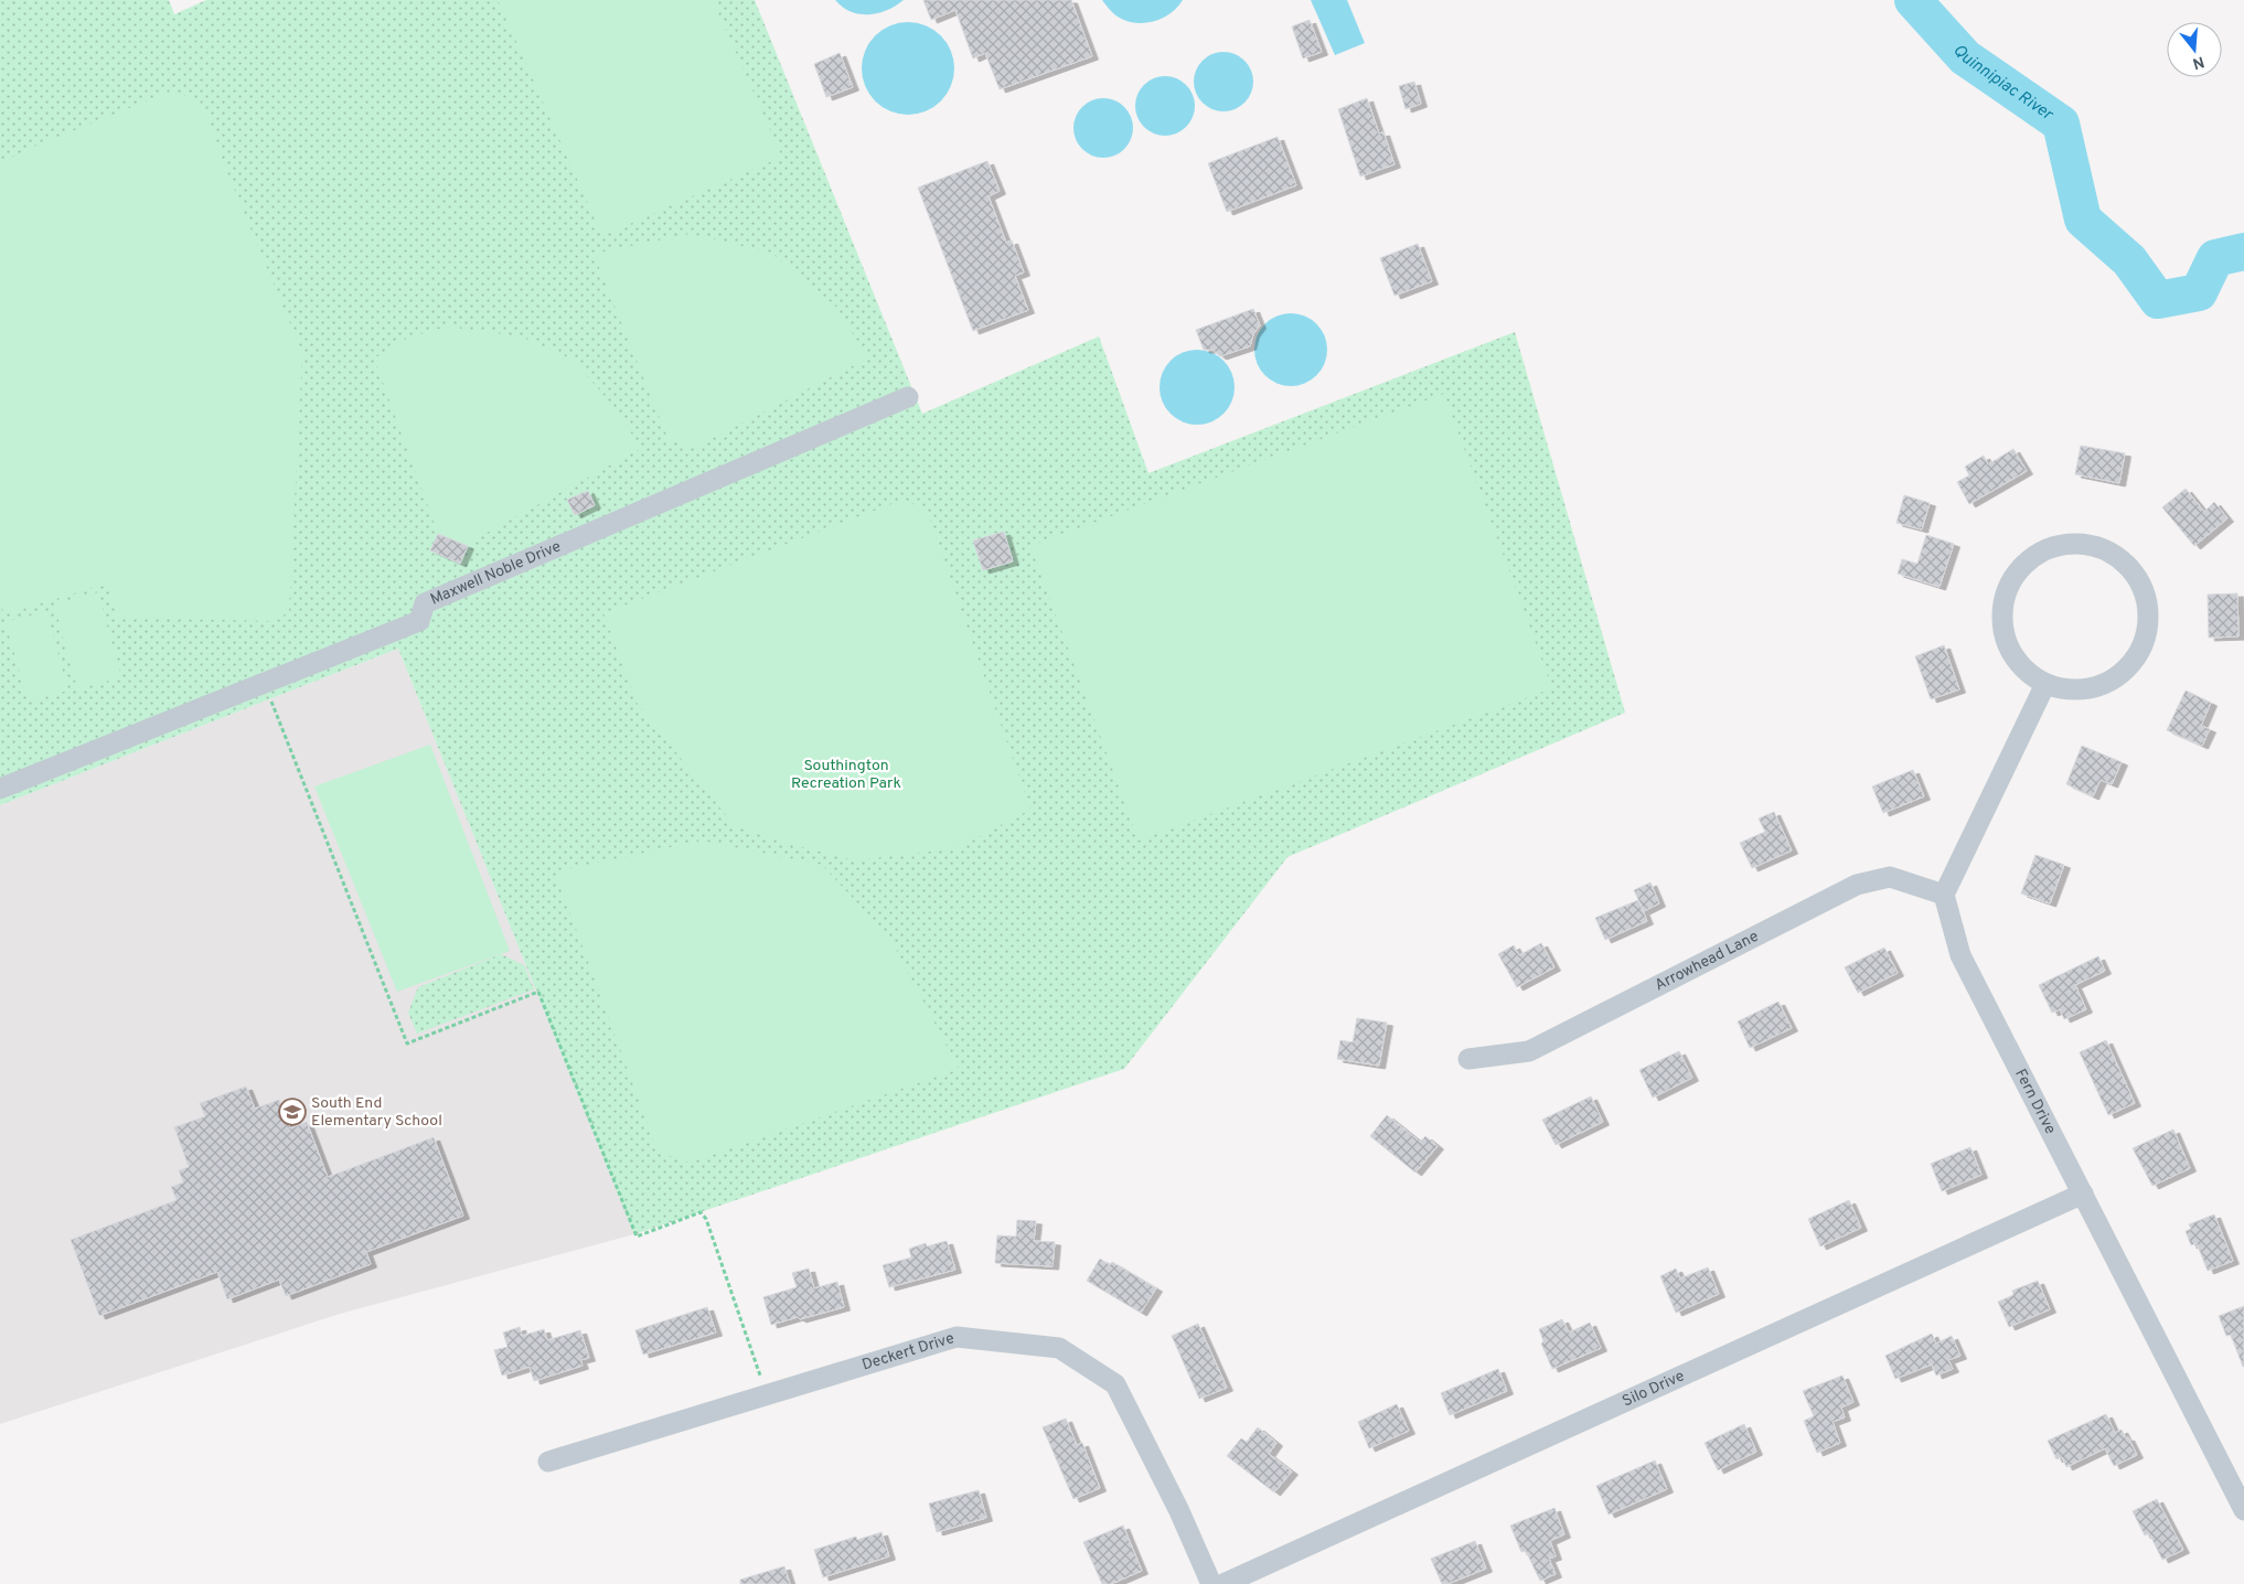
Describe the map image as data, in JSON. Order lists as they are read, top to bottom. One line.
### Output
{"streets":{"street":["Maxwell Noble Drive","Arrowhead Lane","Fern Drive","Deckert Drive","Silo Drive"]},"crossings":[["Arrowhead Lane","Fern Drive"],["Fern Drive","Silo Drive"]],"water":["Quinnipiac River"],"parks":["Southington Recreation Park"],"places":{"school or university":["South End Elementary School"]},"north":"bottom"}
